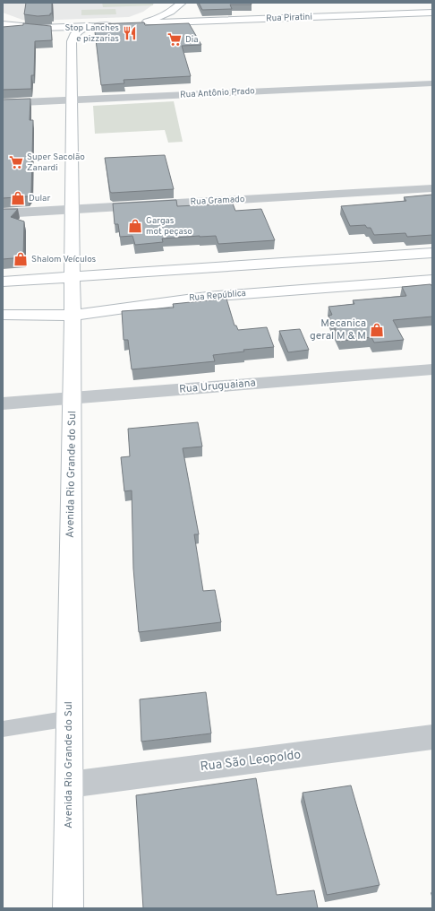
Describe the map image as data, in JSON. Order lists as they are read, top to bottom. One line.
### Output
{"streets":{"street":["Rua Piratini","Rua Antônio Prado","Rua Gramado","Rua República","Rua Uruguaiana","Avenida Rio Grande do Sul","Rua São Leopoldo"]},"crossings":[["Rua Antônio Prado","Avenida Rio Grande do Sul"],["Rua Gramado","Avenida Rio Grande do Sul"],["Rua República","Avenida Rio Grande do Sul"],["Rua Uruguaiana","Avenida Rio Grande do Sul"],["Avenida Rio Grande do Sul","Rua São Leopoldo"]],"places":{"restaurant":["Stop Lanches e pizzarias"],"supermarket":["Dia","Super Sacolão Zanardi"],"shop":["Dular","Gargas mot peçaso","Shalom Veículos","Mecanica geral M & M"]}}
